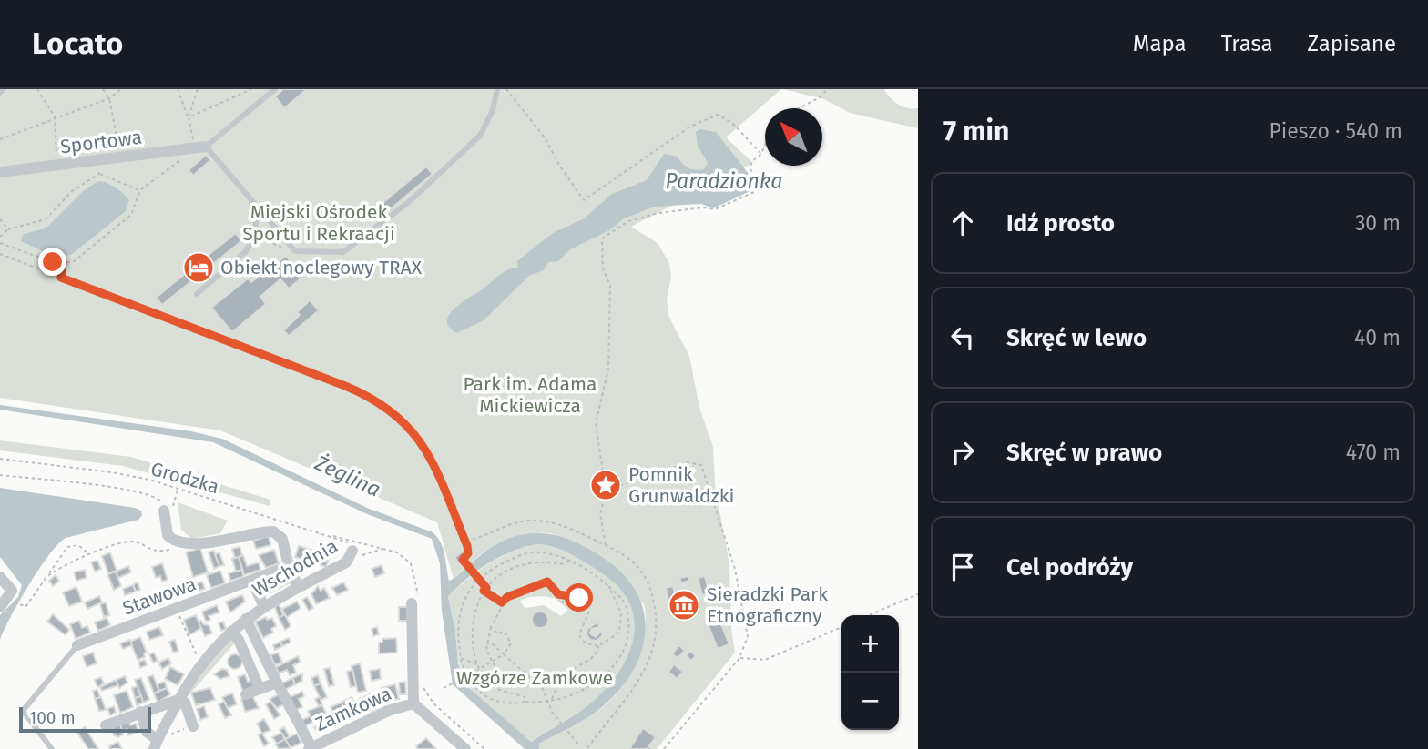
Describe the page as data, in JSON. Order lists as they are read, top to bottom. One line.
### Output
{"streets":{"street":["Sportowa","Wschodnia","Stawowa","Zamkowa"],"path":["Grodzka"]},"crossings":[["Grodzka","Wschodnia"]],"water":["Paradzionka","Żeglina"],"parks":["Miejski Ośrodek Sportu i Rekraacji","Park im. Adama Mickiewicza","Wzgórze Zamkowe"],"places":{"hotel":["Obiekt noclegowy TRAX"],"place":["Pomnik Grunwaldzki"],"museum":["Sieradzki Park Etnograficzny"]},"scale_bar":"100 m","north":"top left","page":{"header":"Locato","nav":["Mapa","Trasa","Zapisane"],"heading":["7 min","Pieszo · 540 m"],"list":[["Idź prosto","30 m"],["Skręć w lewo","40 m"],["Skręć w prawo","470 m"],"Cel podróży"],"map_buttons":["+","−"],"scale":"100 m"}}
